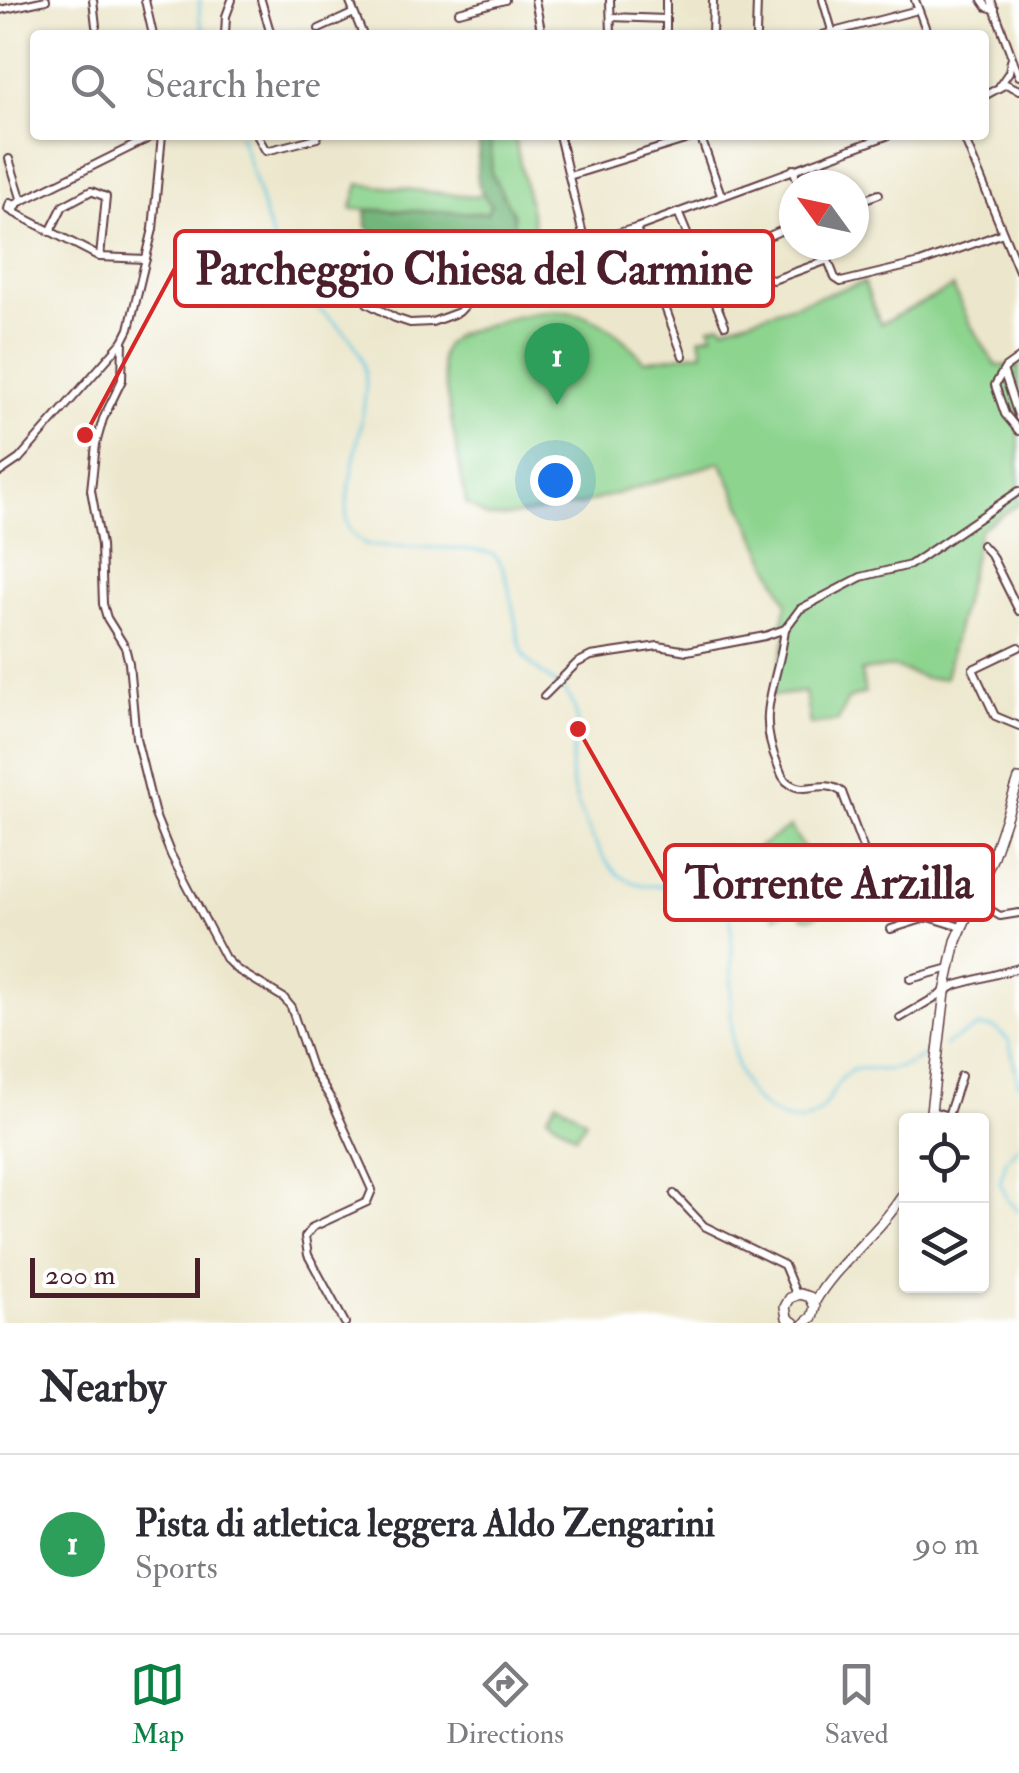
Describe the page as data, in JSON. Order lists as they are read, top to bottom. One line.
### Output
{"places":["Parcheggio Chiesa del Carmine","Torrente Arzilla"],"scale_bar":"200 m","north":"top left","page":{"search":"Search here","pins":"1","scale":"200 m","heading":"Nearby","list":[{"mark":"1","name":"Pista di atletica leggera Aldo Zengarini","note":"Sports","value":"90 m"}],"nav":["Map","Directions","Saved"]}}
